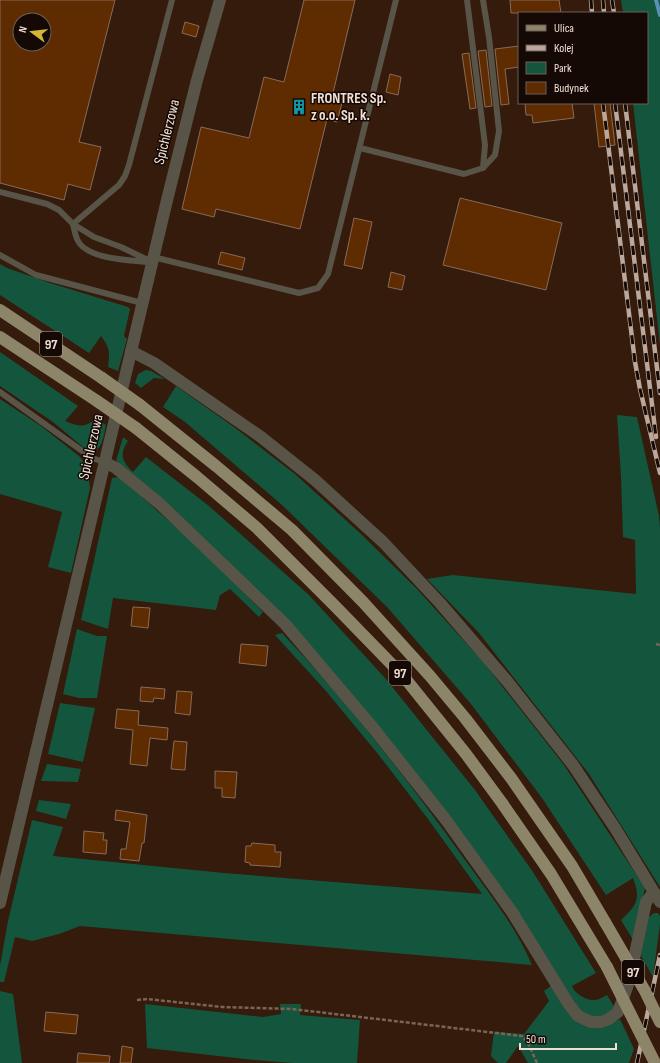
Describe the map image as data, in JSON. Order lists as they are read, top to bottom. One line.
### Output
{"streets":{"main road":["97"],"street":["Spichlerzowa"]},"places":{"building":["FRONTRES Sp. z o.o. Sp. k."]},"legend":["Ulica","Kolej","Park","Budynek"],"scale_bar":"50 m","north":"left"}
